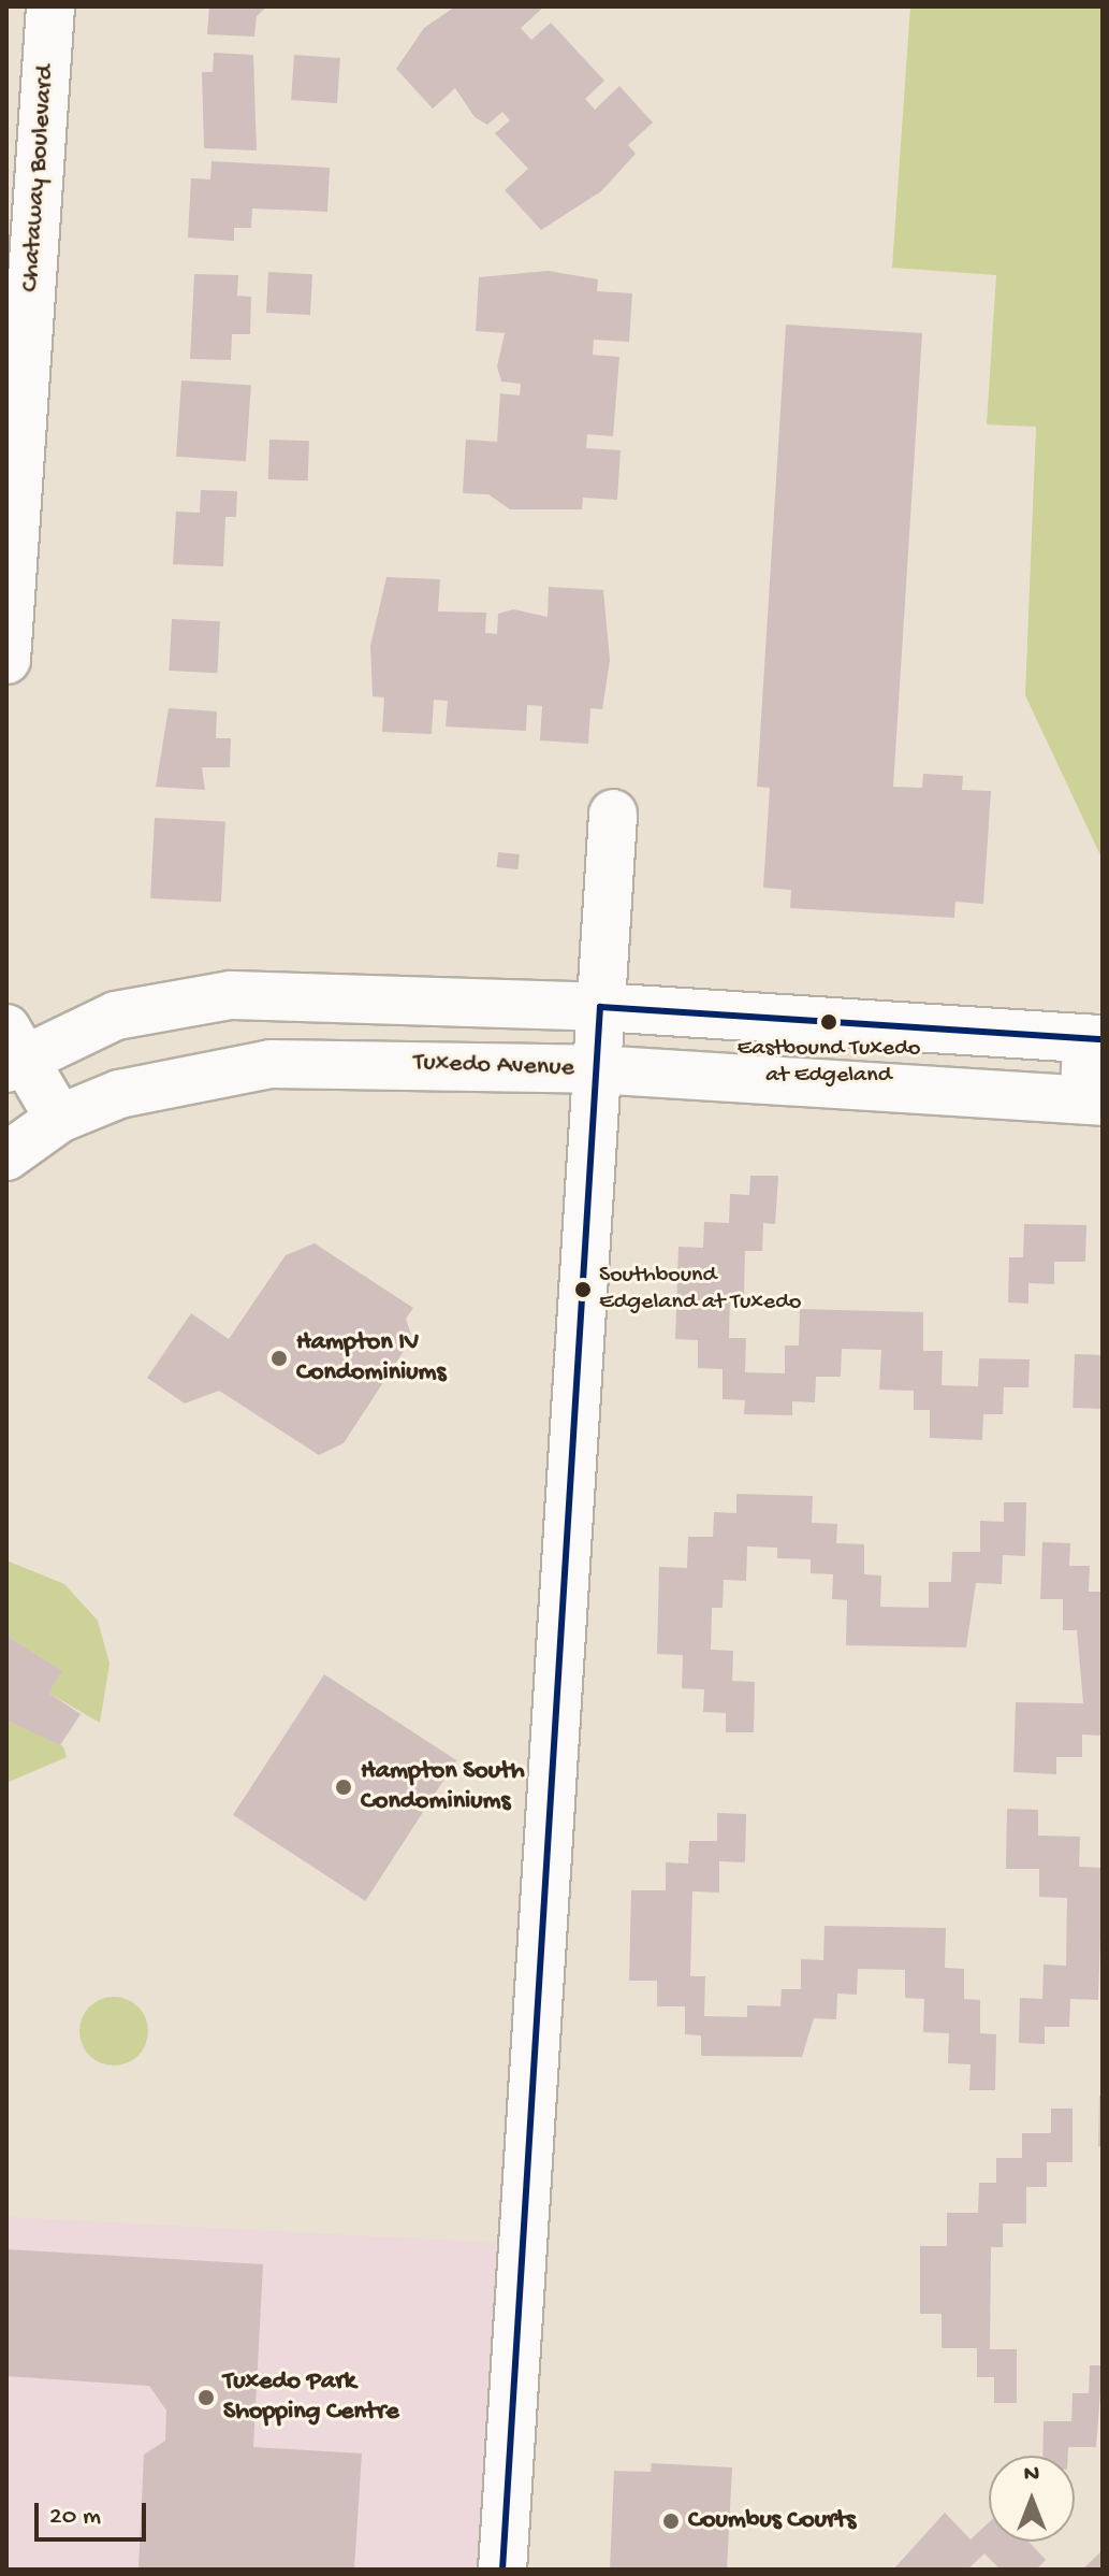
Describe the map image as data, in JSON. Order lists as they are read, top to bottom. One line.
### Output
{"streets":{"street":["Chataway Boulevard","Tuxedo Avenue"]},"places":["Eastbound Tuxedo at Edgeland","Southbound Edgeland at Tuxedo","Hampton IV Condominiums","Hampton South Condominiums","Tuxedo Park Shopping Centre","Coumbus Courts"],"scale_bar":"20 m","north":"top"}
